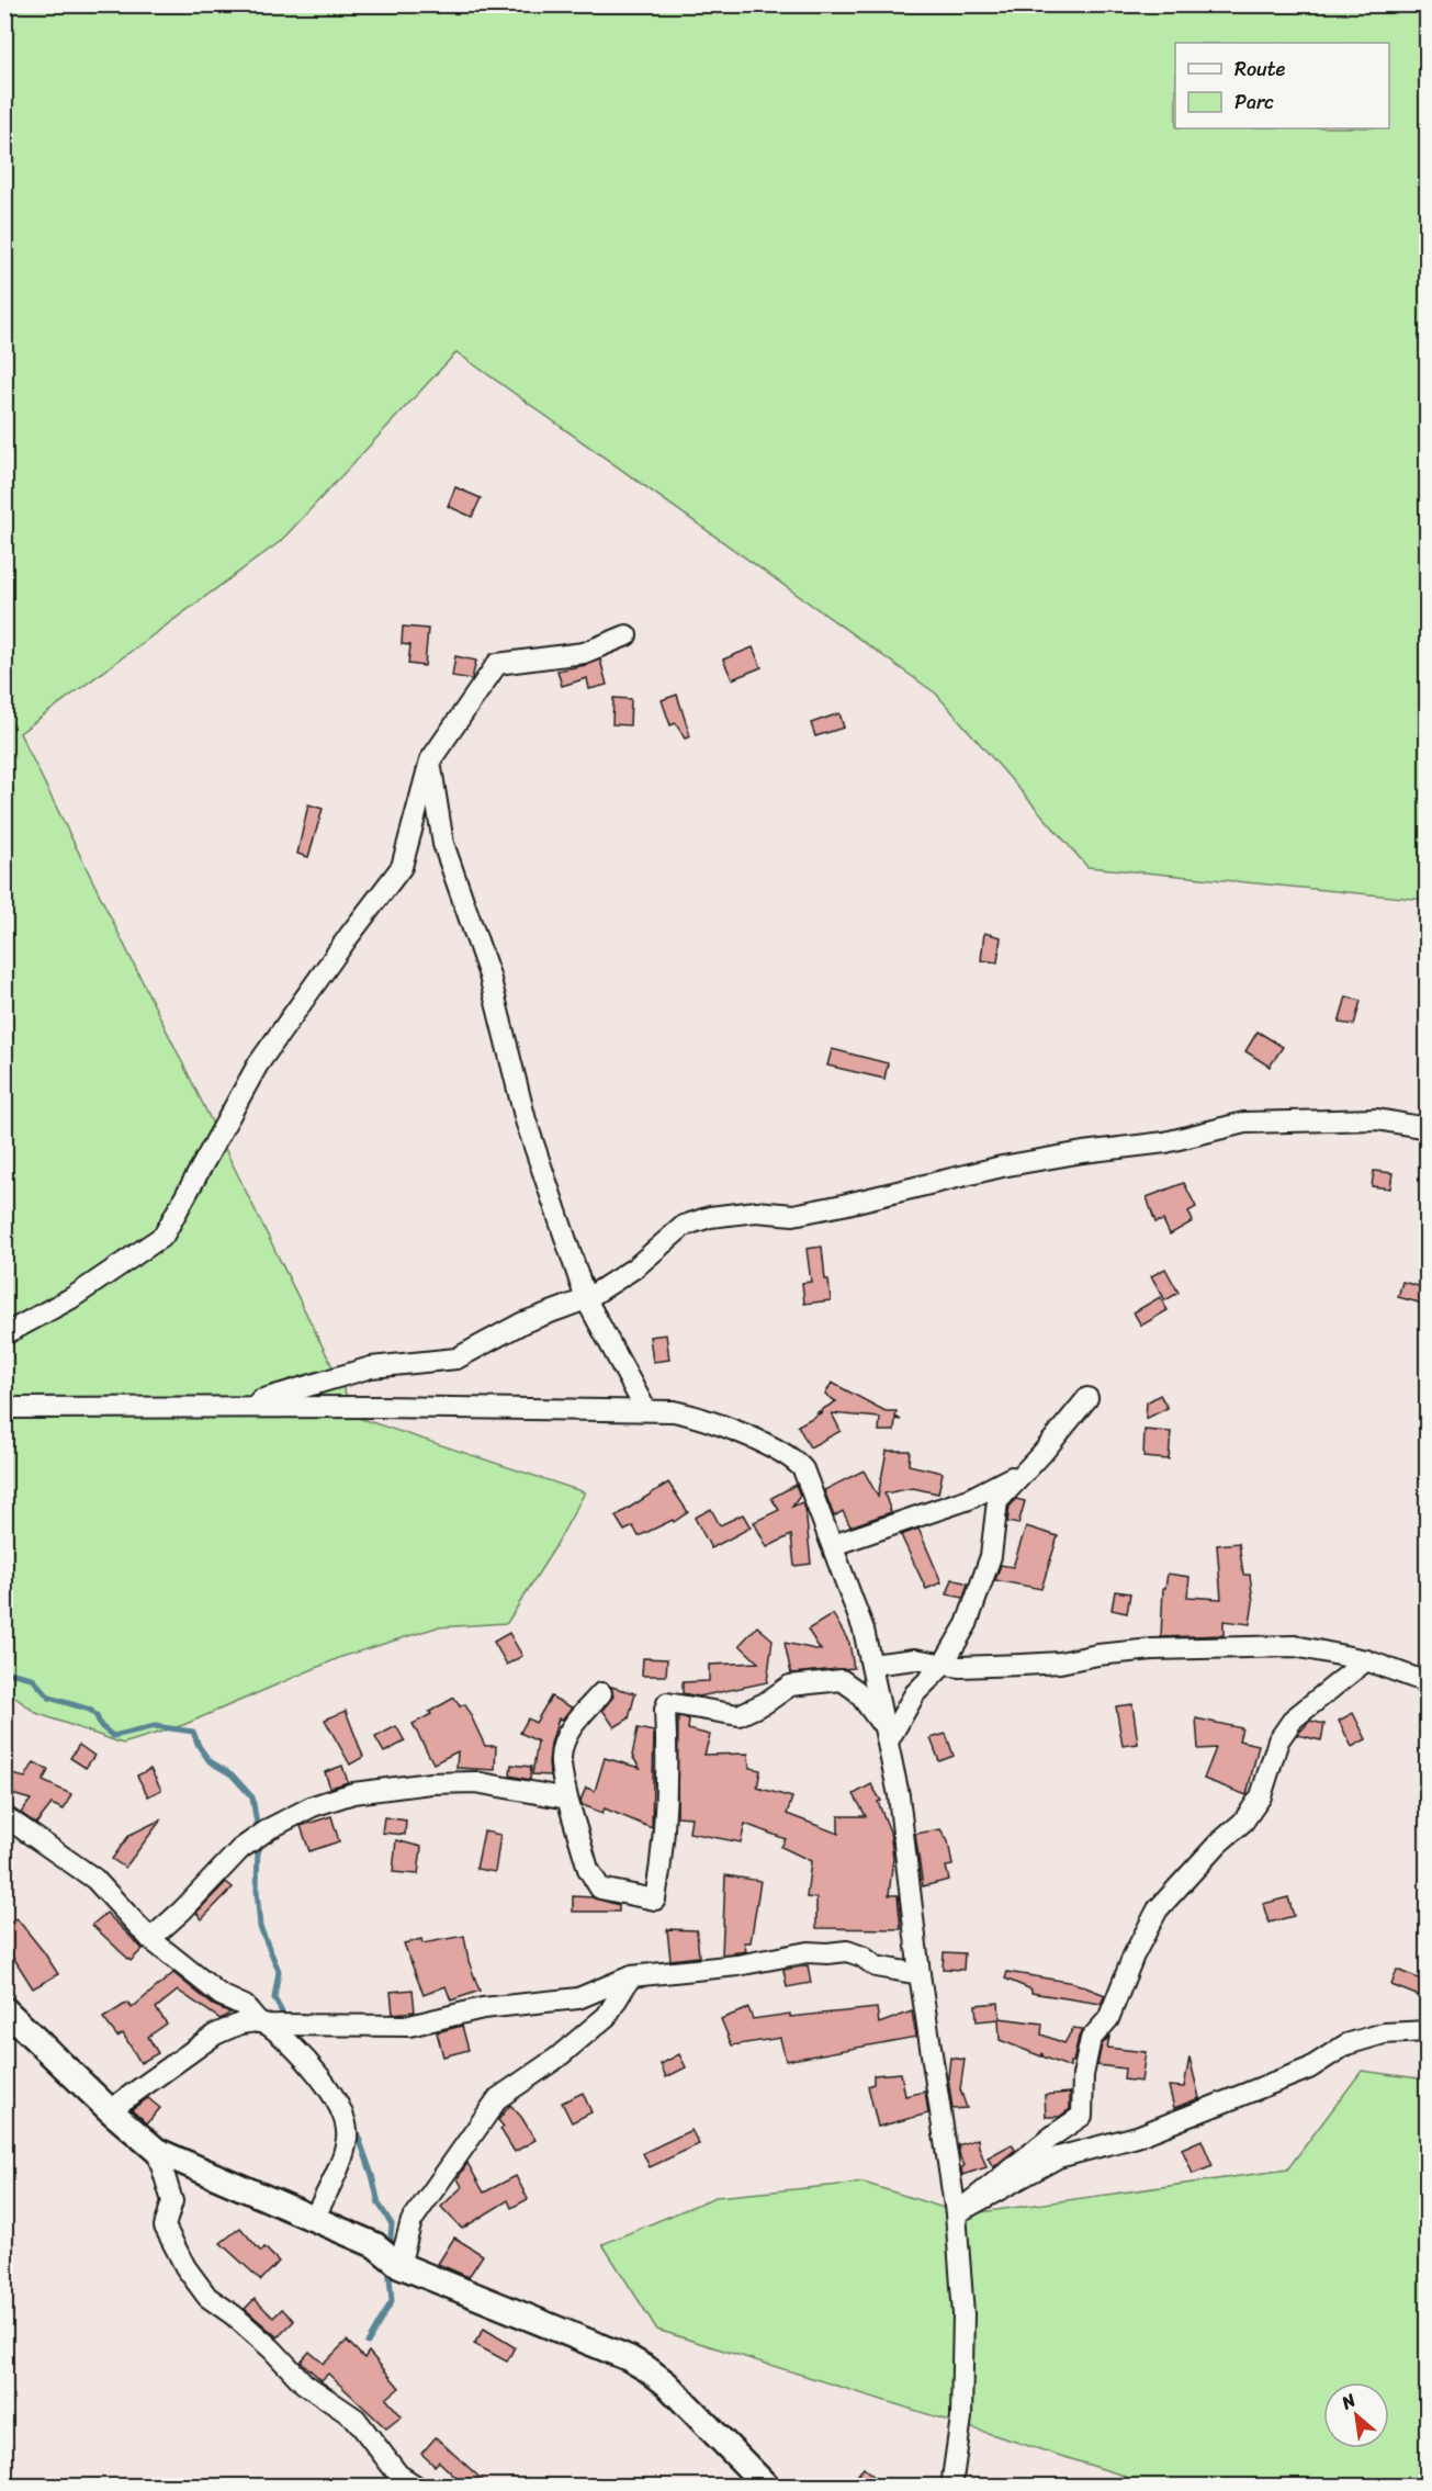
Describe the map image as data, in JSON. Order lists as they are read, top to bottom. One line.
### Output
{"legend":["Route","Parc"],"north":"top left"}
